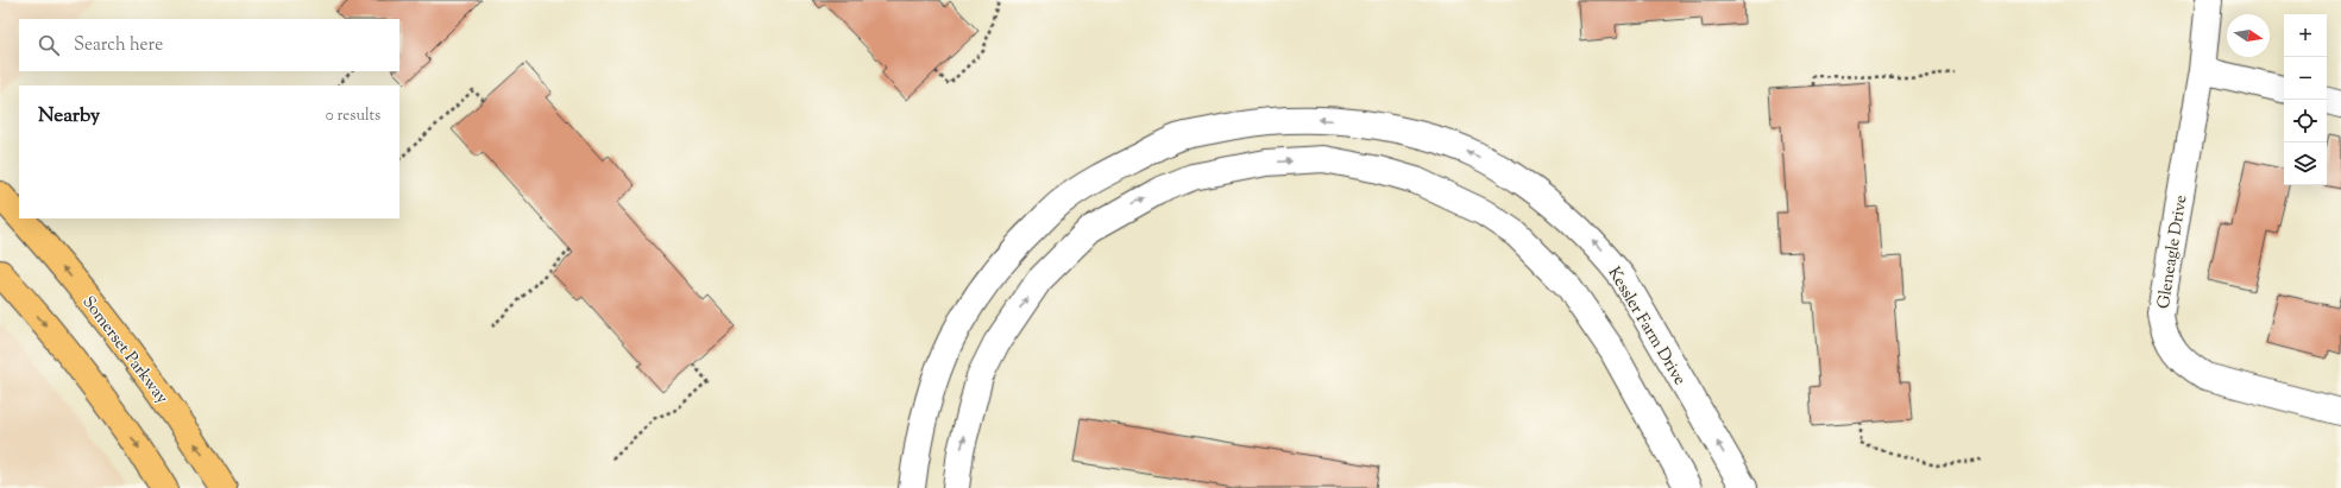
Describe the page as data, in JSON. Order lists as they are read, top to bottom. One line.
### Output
{"streets":{"main road":["Somerset Parkway"],"street":["Gleneagle Drive","Kessler Farm Drive"]},"north":"right","page":{"map_buttons":["+","−"],"search":"Search here","heading":["Nearby","0 results"]}}
